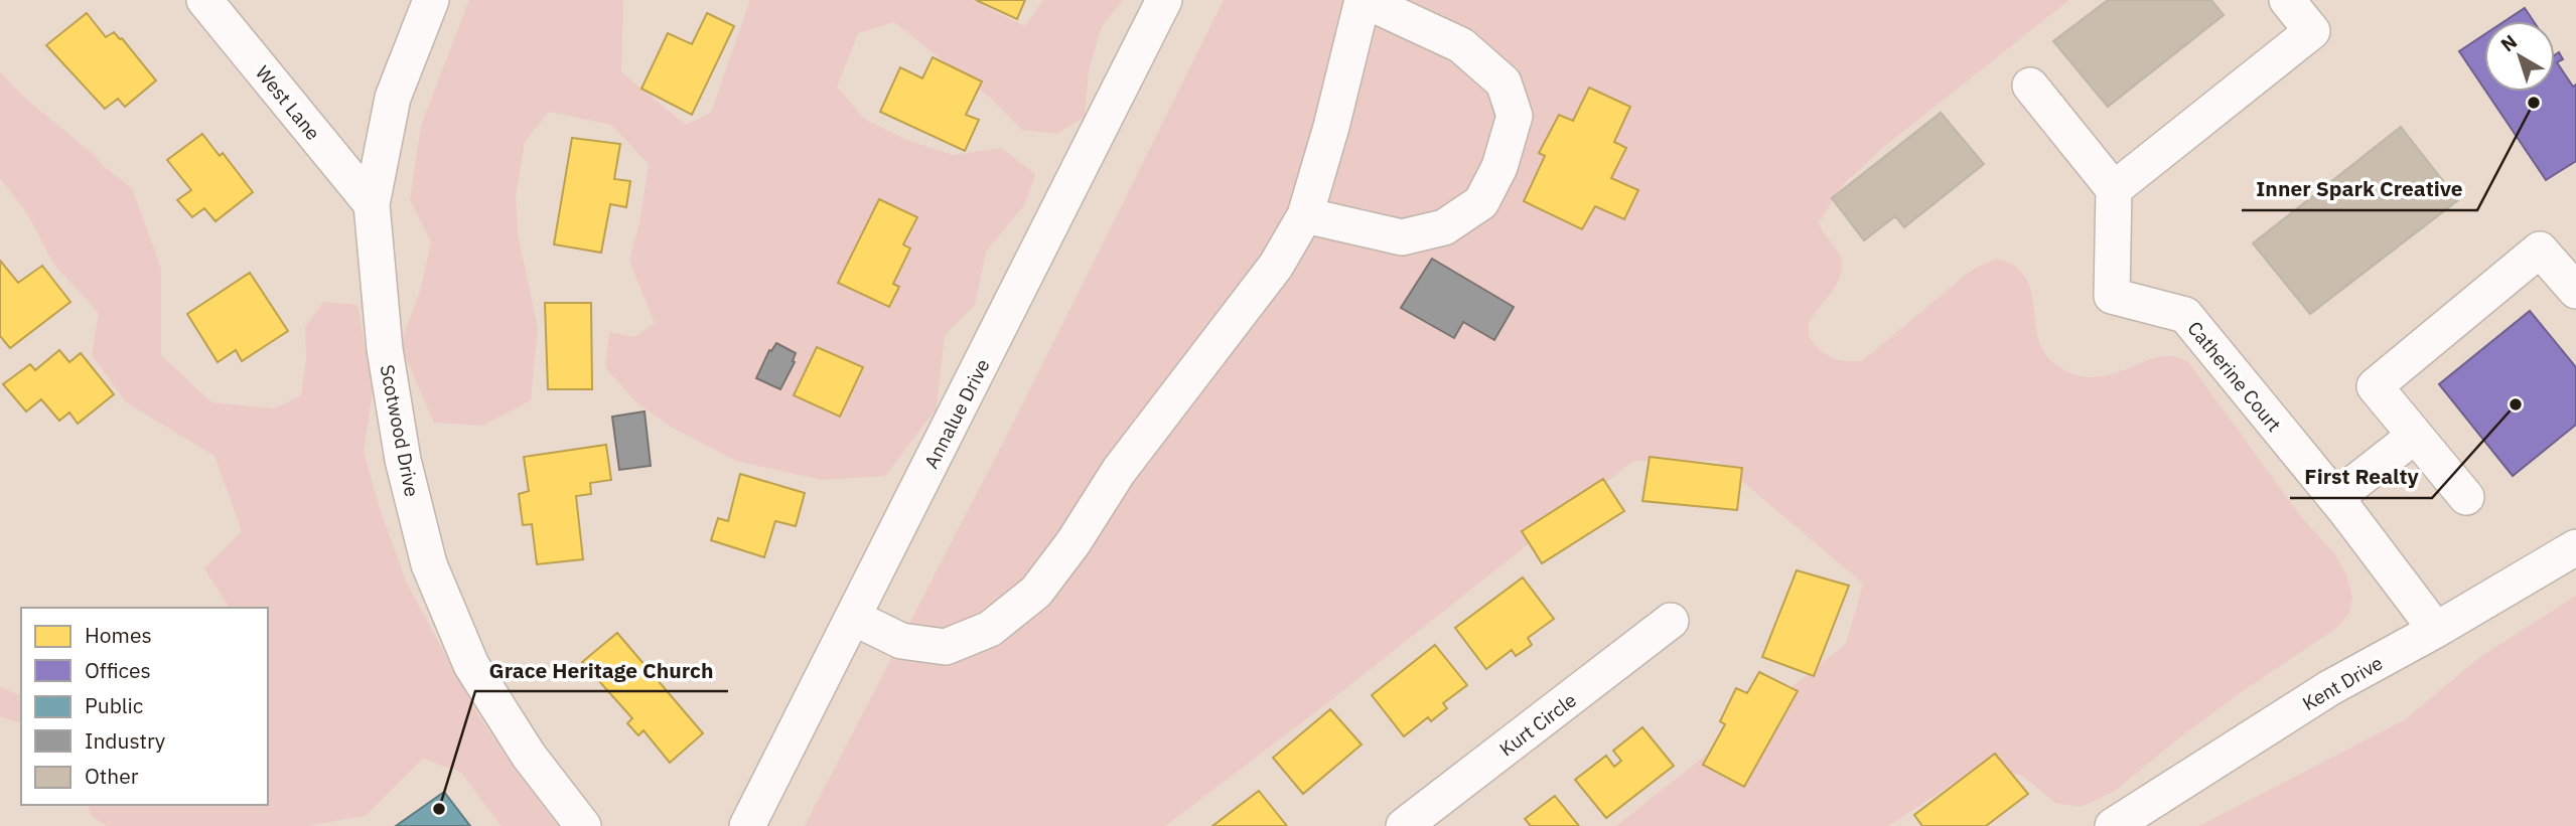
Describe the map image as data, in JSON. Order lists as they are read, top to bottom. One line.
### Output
{"streets":{"street":["West Lane","Catherine Court","Annalue Drive","Scotwood Drive","Kent Drive","Kurt Circle"]},"crossings":[["West Lane","Scotwood Drive"],["Catherine Court","Kent Drive"]],"places":["Inner Spark Creative","First Realty","Grace Heritage Church"],"legend":["Homes","Offices","Public","Industry","Other"],"north":"top left"}
